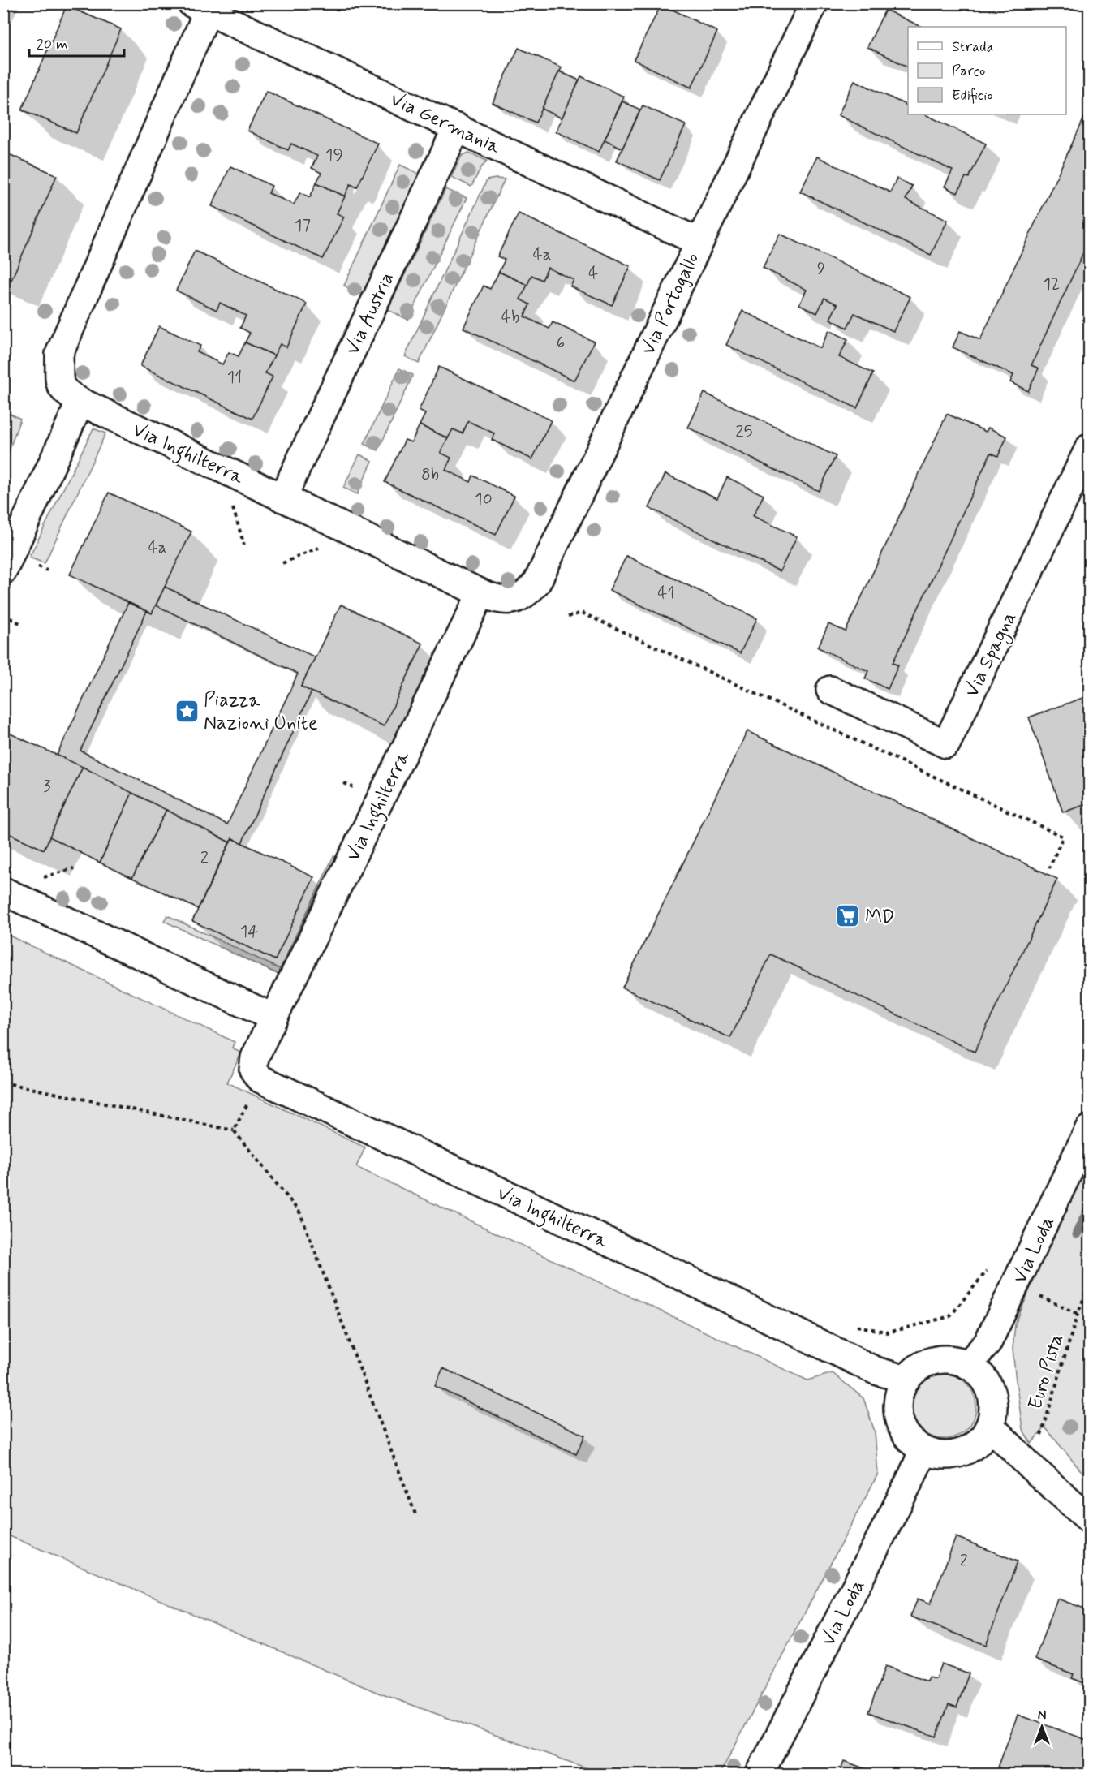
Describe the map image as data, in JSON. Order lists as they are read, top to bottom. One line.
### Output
{"streets":{"street":["Via Germania","Via Portogallo","Via Austria","Via Inghilterra","Via Spagna","Via Loda"],"path":["Euro Pista"]},"crossings":[["Via Germania","Via Portogallo"],["Via Germania","Via Austria"],["Via Portogallo","Via Inghilterra"],["Via Austria","Via Inghilterra"],["Via Inghilterra","Via Loda"]],"places":{"place":["Piazza Nazioni Unite"],"supermarket":["MD"]},"house_numbers":["19","17","4a","9","4","12","4b","6","11","25","8b","10","4a","41","3","2","14","2"],"legend":["Strada","Parco","Edificio"],"scale_bar":"20 m","north":"top"}
